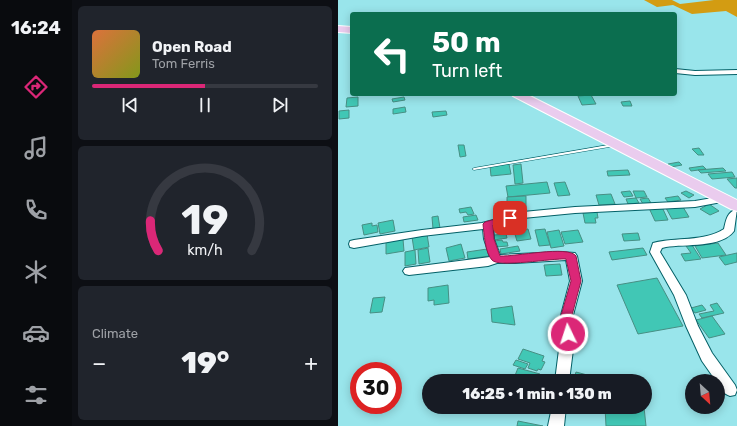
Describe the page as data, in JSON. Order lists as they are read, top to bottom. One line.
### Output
{"north":"bottom right","page":{"tabs":"16:24","turn":["50 m","Turn left"],"song":["Open Road","Tom Ferris"],"tile":"Climate","heat":["−","19°","+"],"limit":"30","trip":"16:25 · 1 min · 130 m","gauge":["19","km/h"]}}
